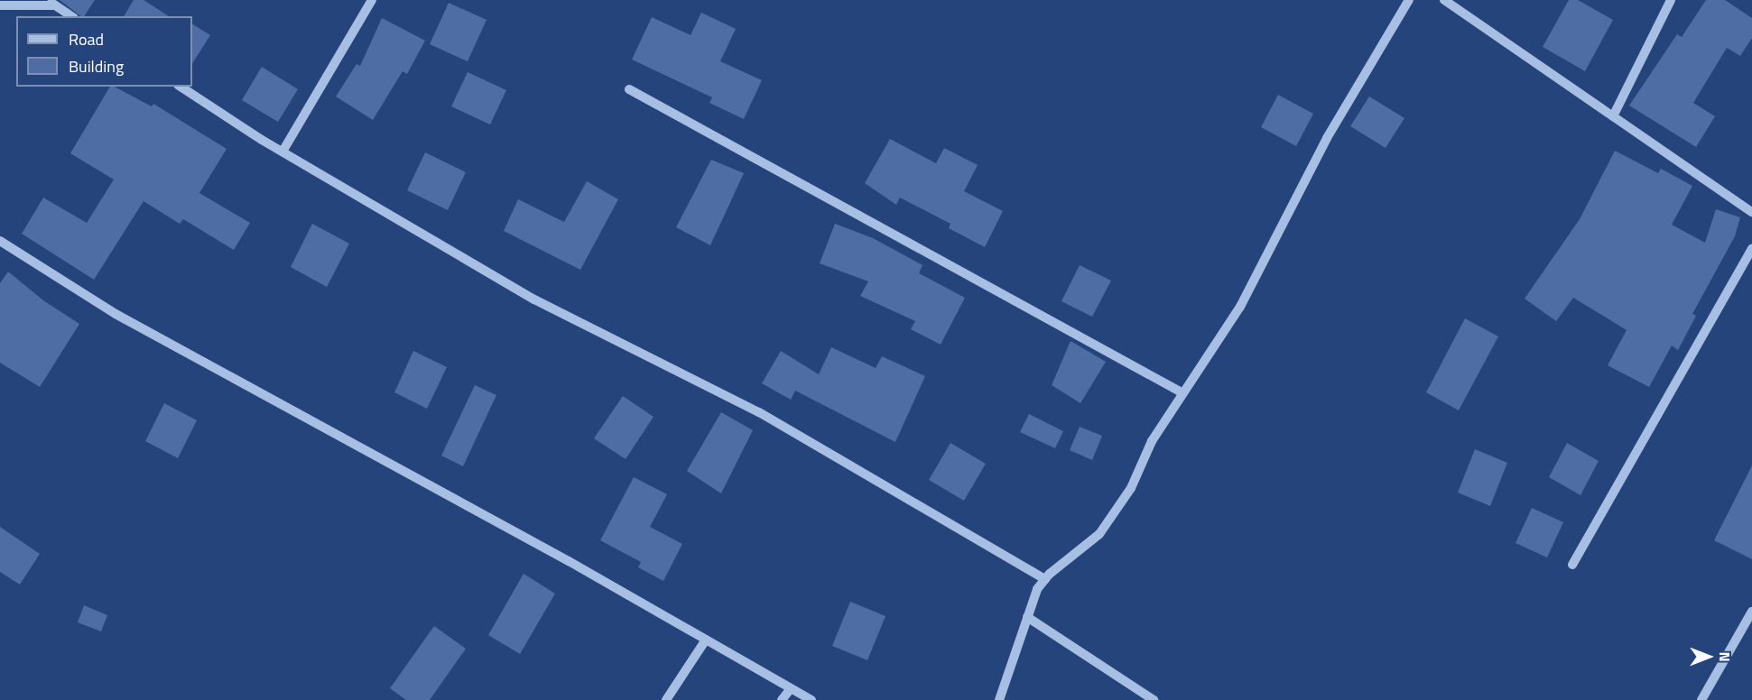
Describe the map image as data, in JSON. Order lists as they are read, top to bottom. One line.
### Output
{"legend":["Road","Building"],"north":"right"}
